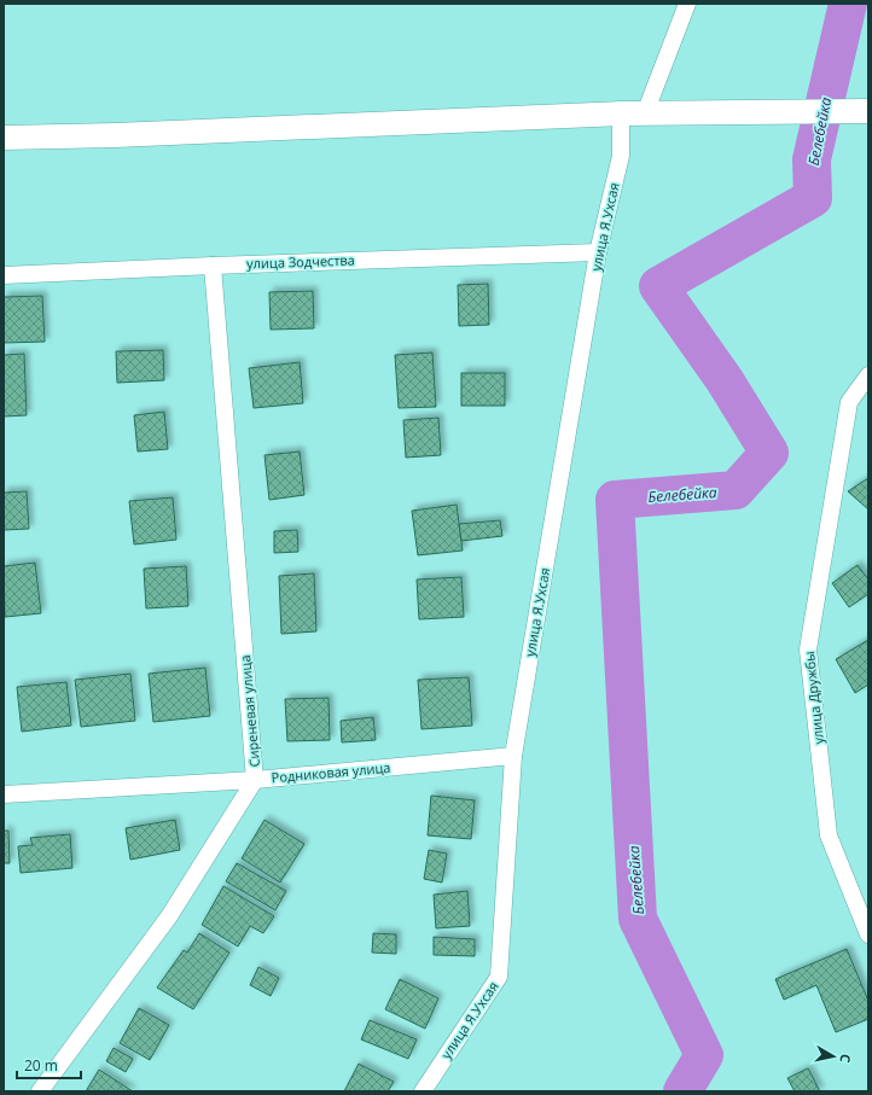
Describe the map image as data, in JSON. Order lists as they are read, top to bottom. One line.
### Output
{"streets":{"street":["улица Я.Ухсая","улица Зодчества","улица Дружбы","Сиреневая улица","Родниковая улица"]},"crossings":[["улица Я.Ухсая","улица Зодчества"],["улица Я.Ухсая","Родниковая улица"],["улица Зодчества","Сиреневая улица"],["Сиреневая улица","Родниковая улица"]],"water":["Белебейка"],"scale_bar":"20 m","north":"right"}
